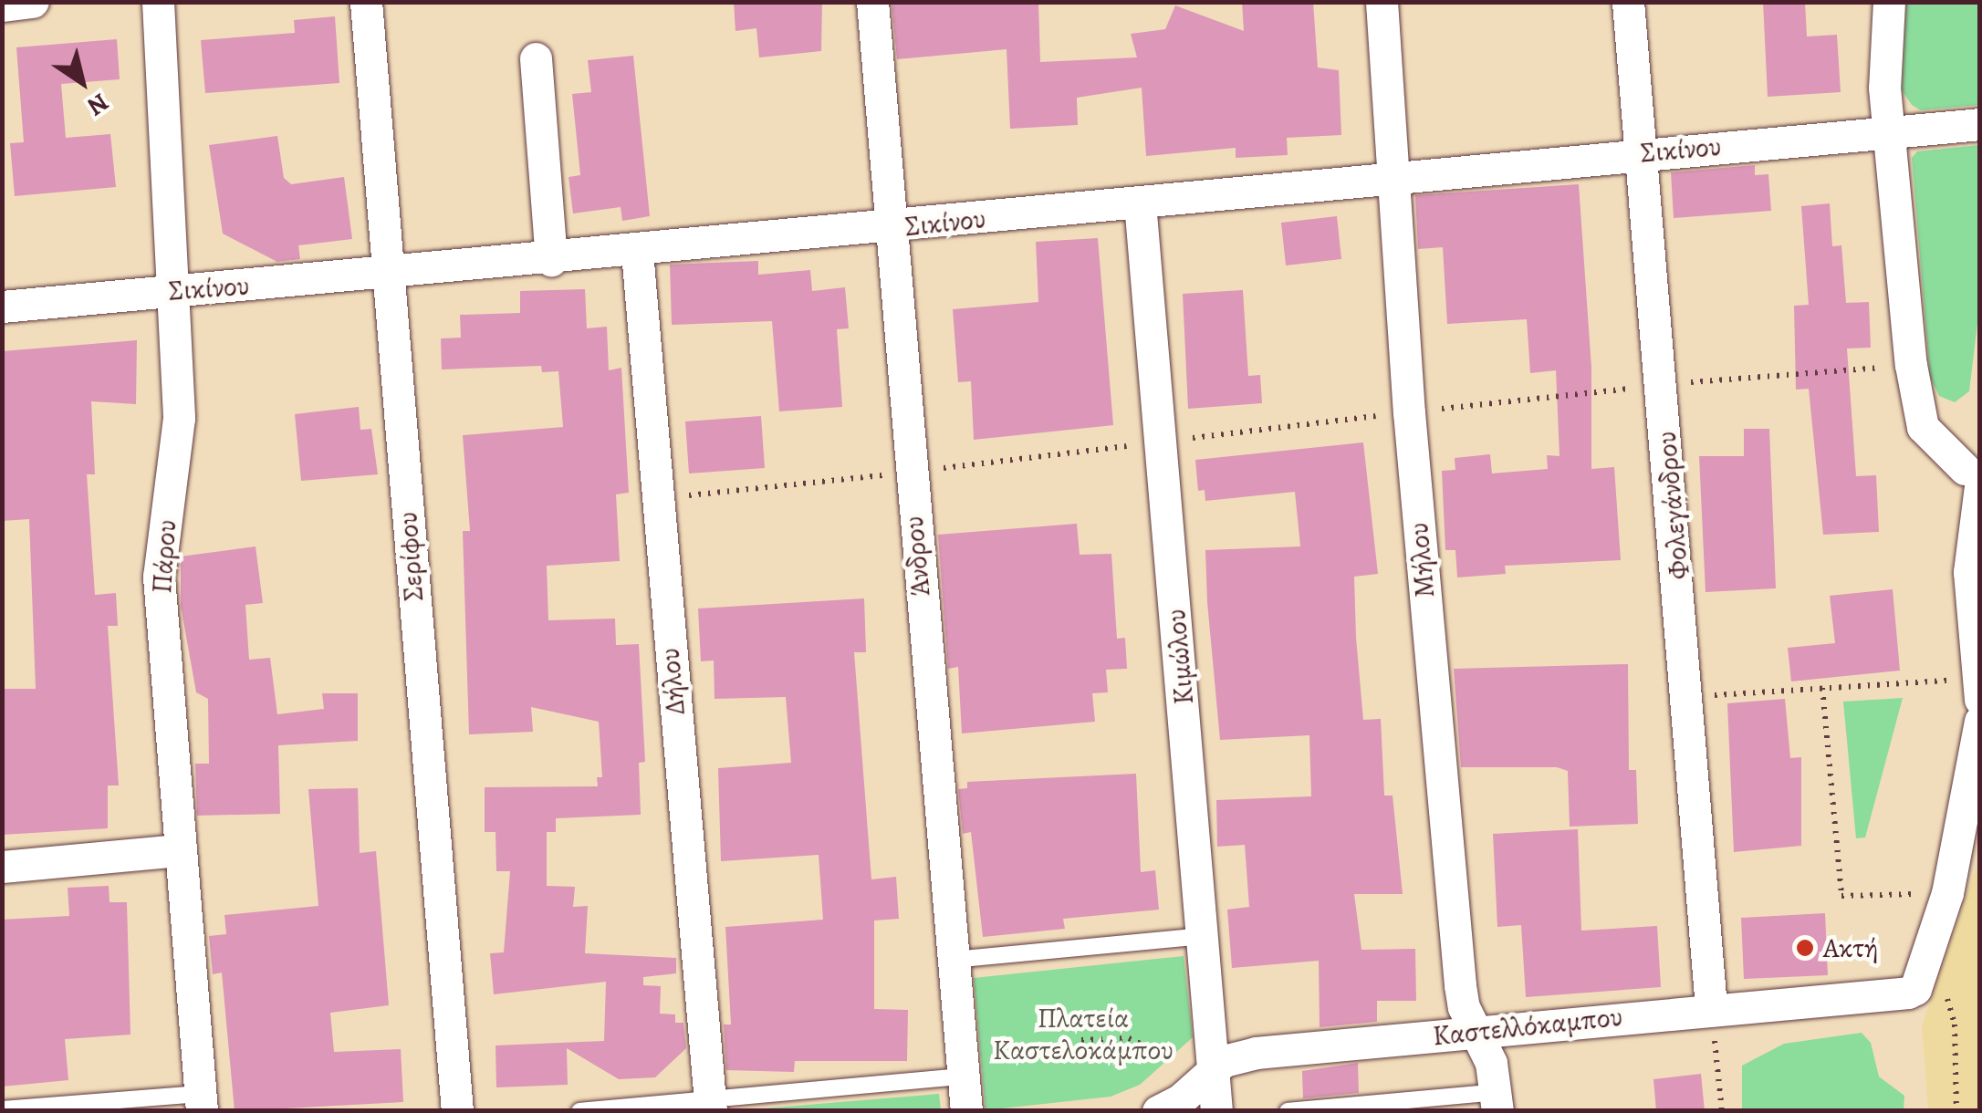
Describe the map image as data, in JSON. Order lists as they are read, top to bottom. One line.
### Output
{"streets":{"street":["Σικίνου","Φολεγάνδρου","Πάρου","Σερίφου","Άνδρου","Μήλου","Κιμώλου","Δήλου","Καστελλόκαμπου"]},"crossings":[["Σικίνου","Φολεγάνδρου"],["Σικίνου","Πάρου"],["Σικίνου","Σερίφου"],["Σικίνου","Άνδρου"],["Σικίνου","Μήλου"],["Σικίνου","Κιμώλου"],["Σικίνου","Δήλου"],["Φολεγάνδρου","Καστελλόκαμπου"],["Μήλου","Καστελλόκαμπου"],["Κιμώλου","Καστελλόκαμπου"]],"parks":["Πλατεία Καστελοκάμπου"],"places":["Ακτή"],"north":"bottom right"}
